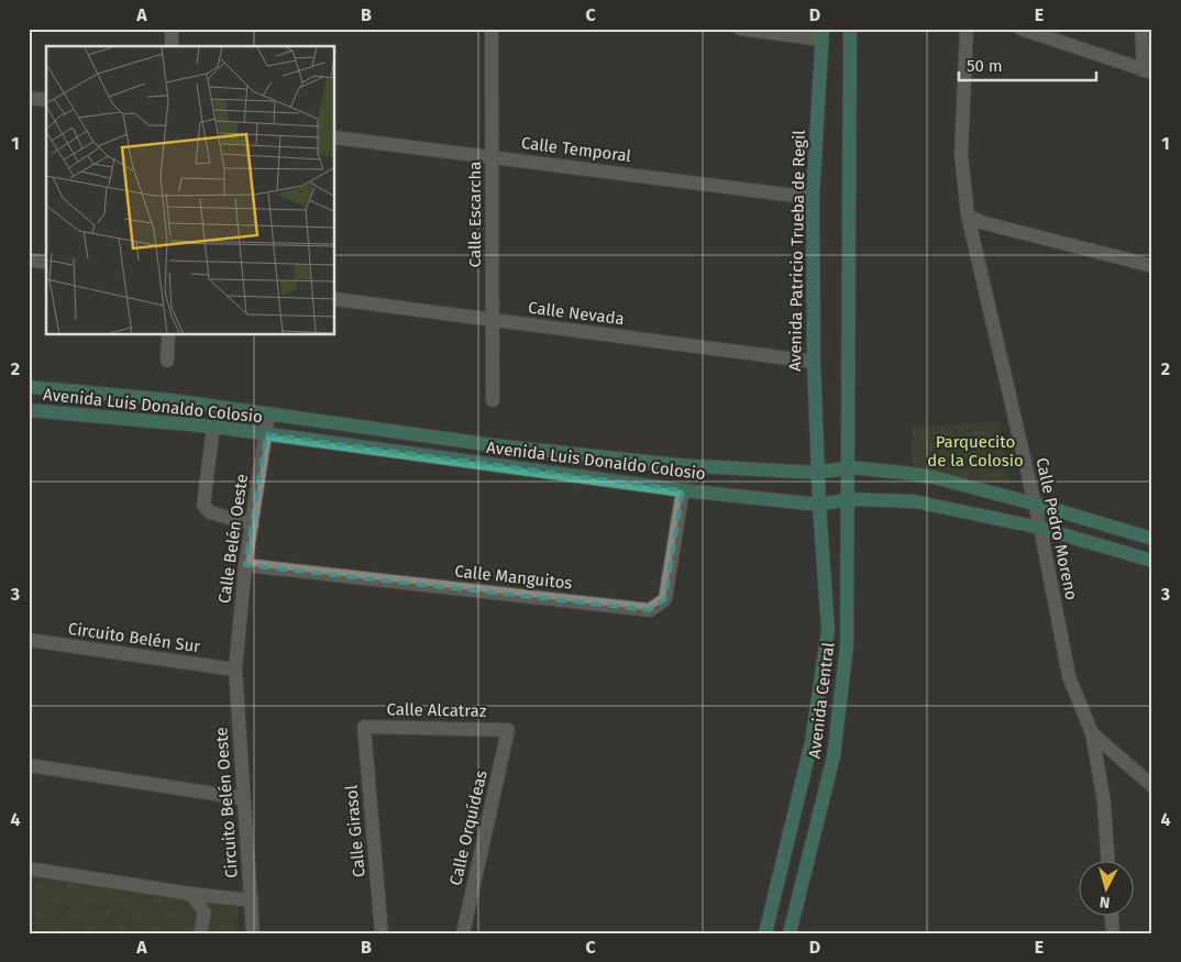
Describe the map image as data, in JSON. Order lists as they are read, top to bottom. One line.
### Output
{"streets":{"main road":["Avenida Patricio Trueba de Regil","Avenida Luis Donaldo Colosio","Avenida Central"],"street":["Calle Temporal","Calle Escarcha","Calle Nevada","Calle Pedro Moreno","Calle Belén Oeste","Calle Manguitos","Circuito Belén Sur","Calle Alcatraz","Circuito Belén Oeste","Calle Orquídeas","Calle Girasol"]},"crossings":[["Calle Temporal","Calle Escarcha"],["Calle Temporal","Avenida Patricio Trueba de Regil"],["Calle Escarcha","Calle Nevada"],["Avenida Patricio Trueba de Regil","Calle Nevada"],["Avenida Patricio Trueba de Regil","Avenida Central"],["Avenida Luis Donaldo Colosio","Calle Pedro Moreno"],["Avenida Luis Donaldo Colosio","Calle Belén Oeste"],["Avenida Luis Donaldo Colosio","Calle Manguitos"],["Avenida Luis Donaldo Colosio","Avenida Central"],["Calle Belén Oeste","Calle Manguitos"],["Calle Belén Oeste","Circuito Belén Sur"],["Calle Belén Oeste","Circuito Belén Oeste"],["Circuito Belén Sur","Circuito Belén Oeste"],["Calle Alcatraz","Calle Orquídeas"],["Calle Alcatraz","Calle Girasol"]],"parks":["Parquecito de la Colosio"],"scale_bar":"50 m","north":"bottom","grid":{"columns":["A","B","C","D","E"],"rows":["1","2","3","4"]}}
